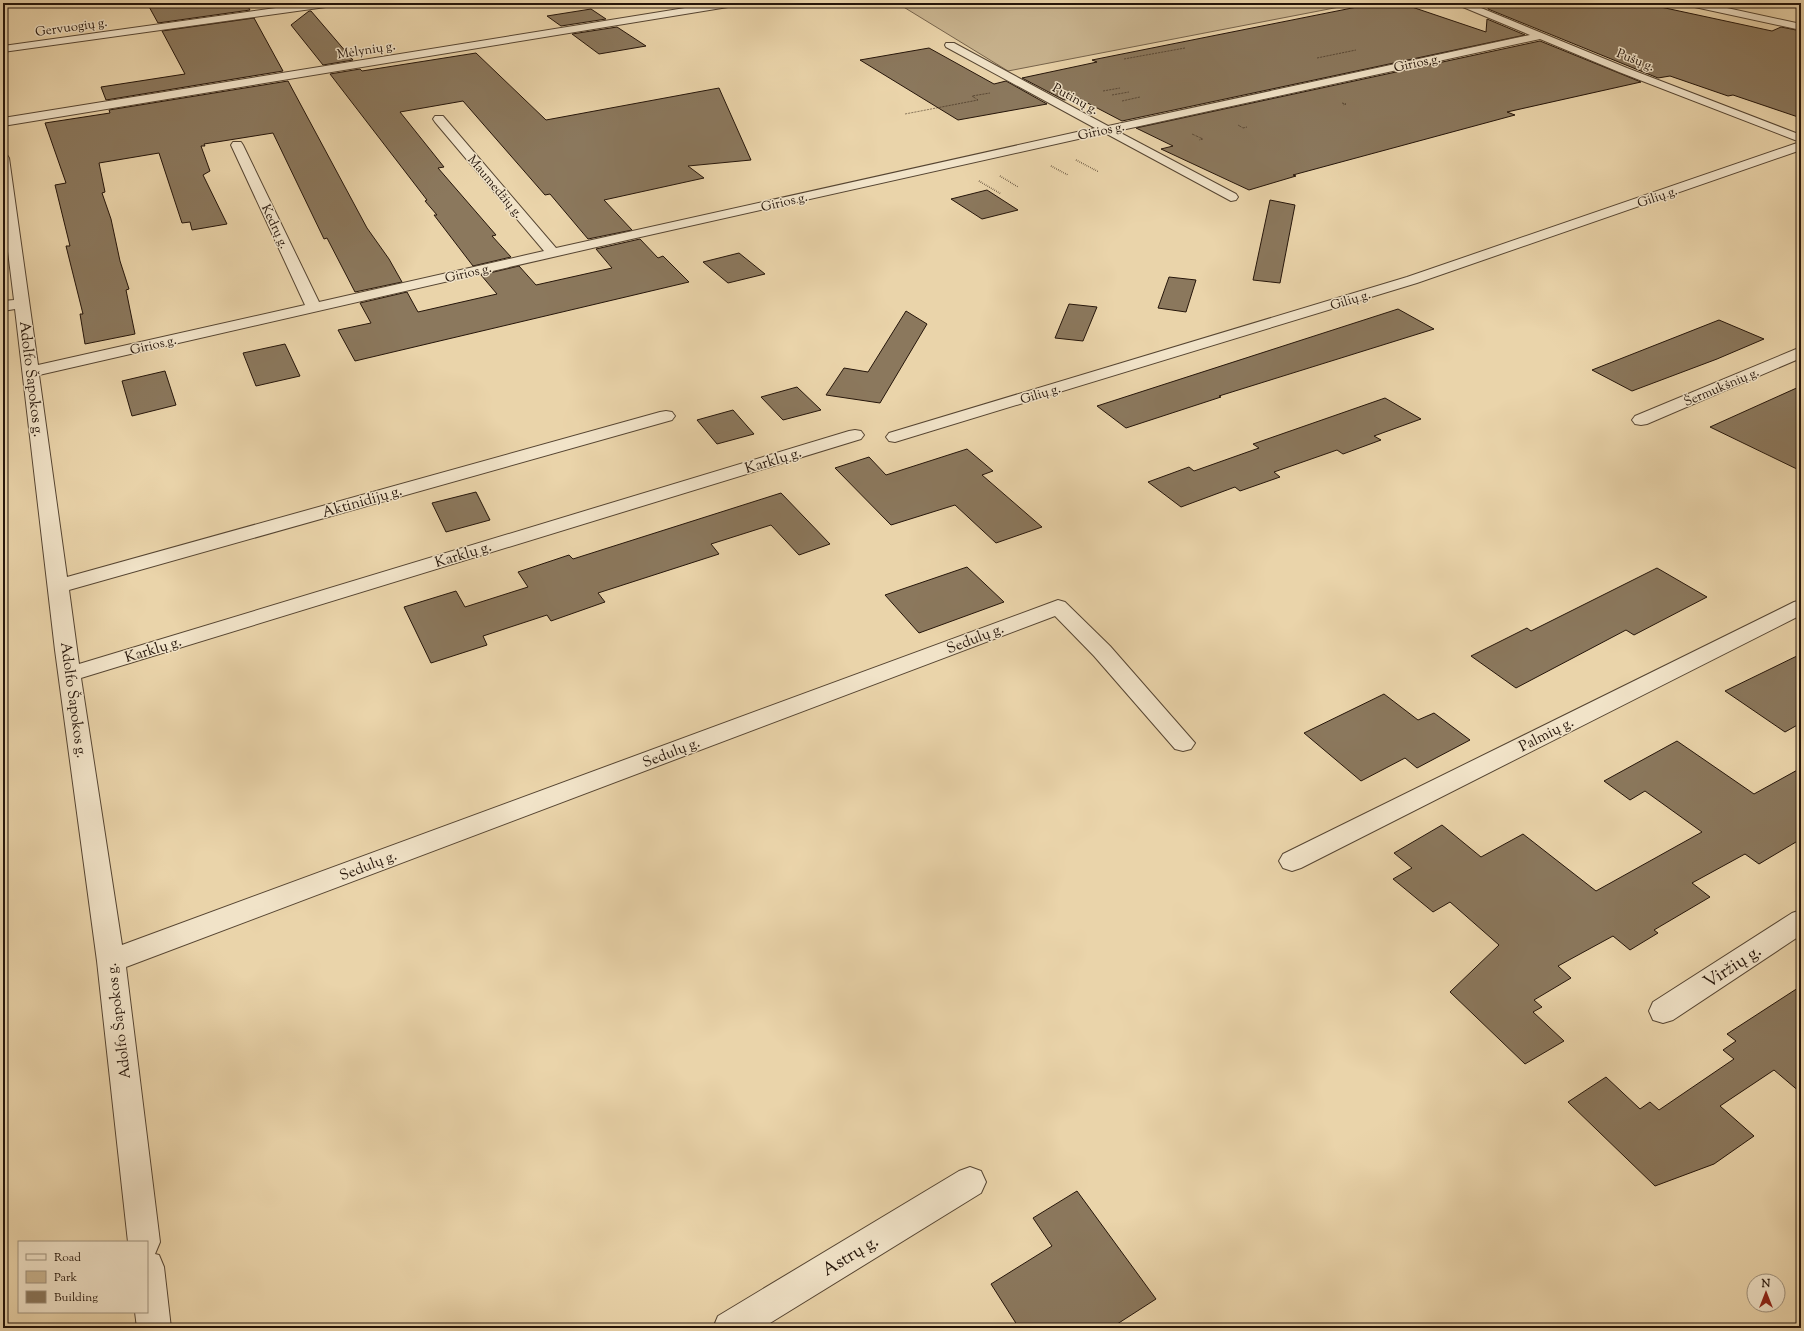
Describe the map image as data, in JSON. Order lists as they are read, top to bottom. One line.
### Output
{"streets":{"street":["Gervuogių g.","Mėlynių g.","Pušų g.","Girios g.","Putinų g.","Maumedžių g.","Gilių g.","Kedrų g.","Adolfo Šapokos g.","Šermukšnių g.","Karklų g.","Aktinidijų g.","Sedulų g.","Palmių g.","Viržių g.","Astrų g."]},"crossings":[["Pušų g.","Girios g."],["Girios g.","Putinų g."],["Girios g.","Maumedžių g."],["Girios g.","Kedrų g."],["Girios g.","Adolfo Šapokos g."],["Adolfo Šapokos g.","Karklų g."],["Adolfo Šapokos g.","Aktinidijų g."],["Adolfo Šapokos g.","Sedulų g."]],"legend":["Road","Park","Building"],"north":"top"}
